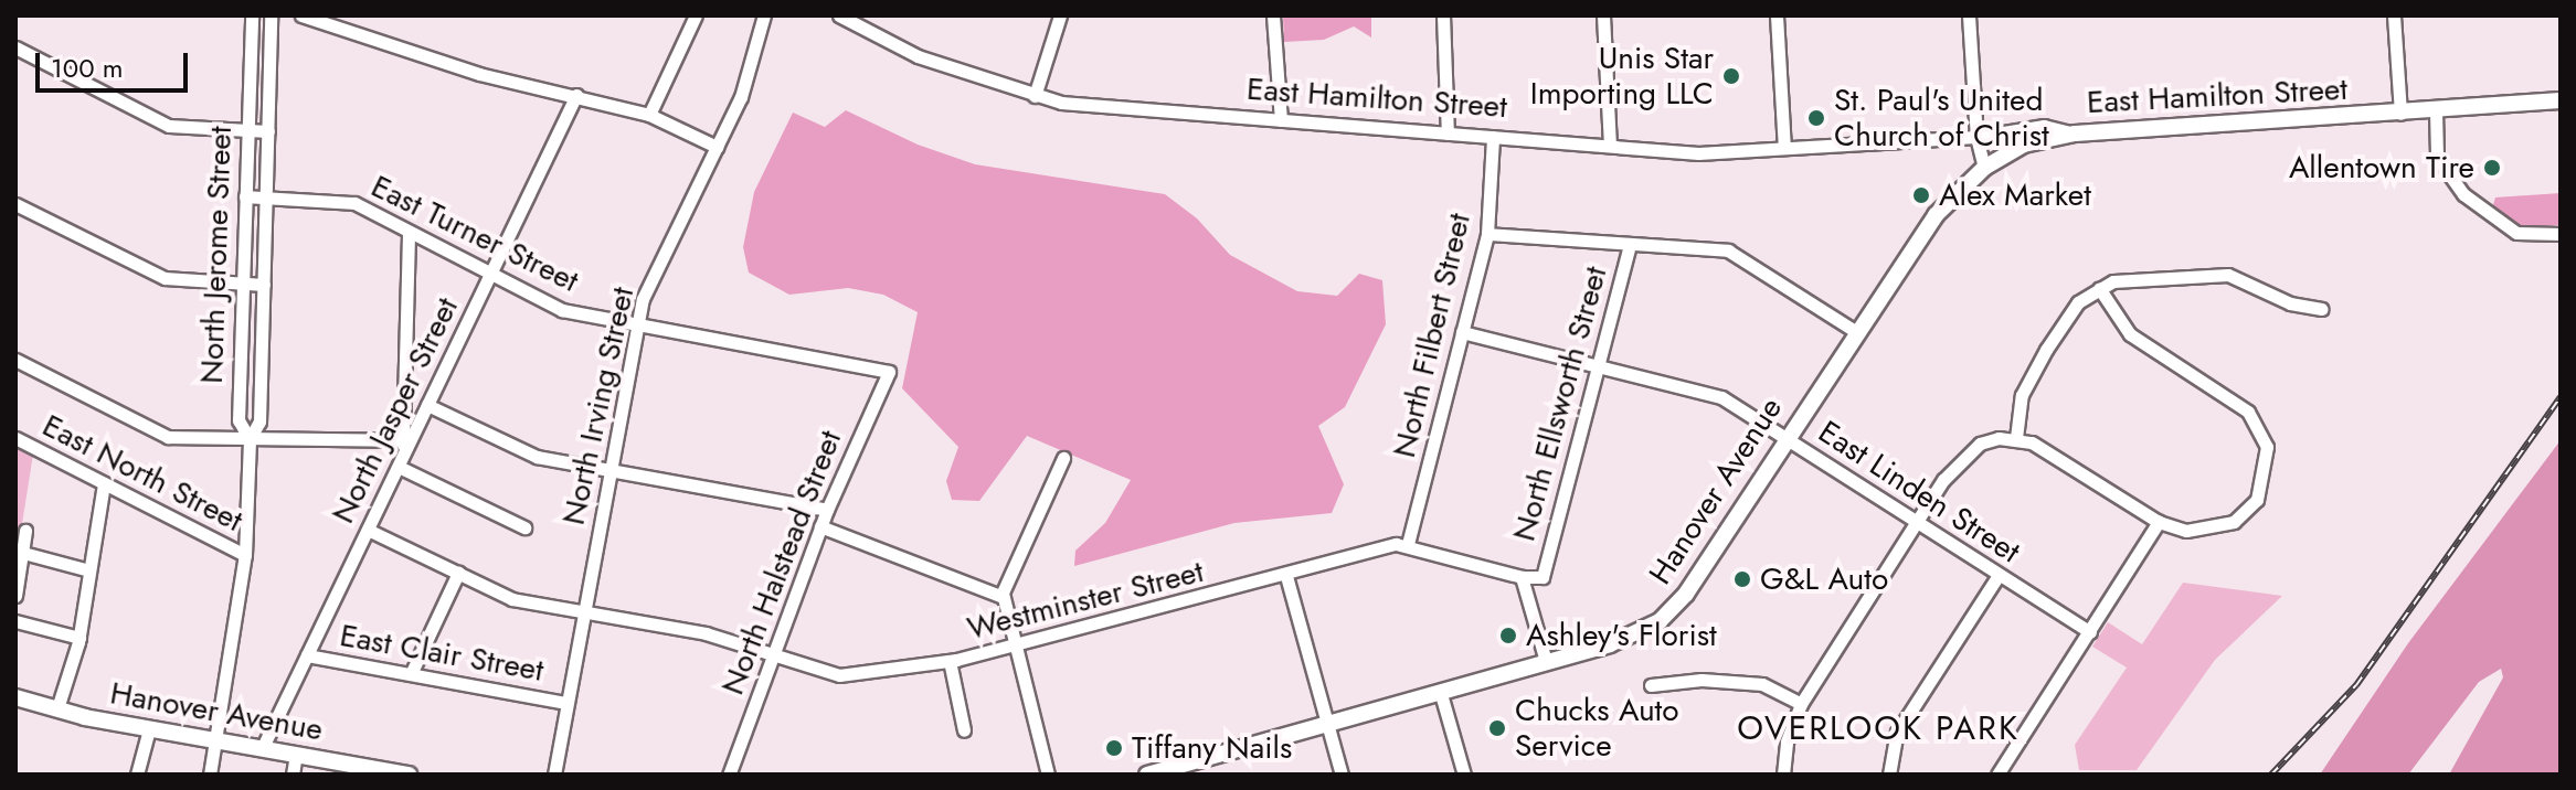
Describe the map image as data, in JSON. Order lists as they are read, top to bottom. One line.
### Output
{"streets":{"main road":["East Hamilton Street","Hanover Avenue"],"street":["East Turner Street","North Jerome Street","North Filbert Street","North Ellsworth Street","North Irving Street","North Jasper Street","East North Street","East Linden Street","North Halstead Street","Westminster Street","East Clair Street"]},"crossings":[["East Hamilton Street","North Filbert Street"],["East Hamilton Street","Hanover Avenue"],["East Turner Street","North Jerome Street"],["East Turner Street","North Irving Street"],["East Turner Street","North Jasper Street"],["East Turner Street","North Halstead Street"],["North Jerome Street","East North Street"],["North Jerome Street","Hanover Avenue"],["North Filbert Street","East Linden Street"],["North Filbert Street","Westminster Street"],["North Ellsworth Street","Hanover Avenue"],["North Ellsworth Street","East Linden Street"],["North Irving Street","Westminster Street"],["North Irving Street","East Clair Street"],["North Jasper Street","Hanover Avenue"],["North Jasper Street","Westminster Street"],["North Jasper Street","East Clair Street"],["Hanover Avenue","East Linden Street"],["North Halstead Street","Westminster Street"]],"districts":["OVERLOOK PARK"],"places":["Unis Star Importing LLC","St. Paul's United Church of Christ","Allentown Tire","Alex Market","G&L Auto","Ashley's Florist","Chucks Auto Service","Tiffany Nails"],"scale_bar":"100 m"}
